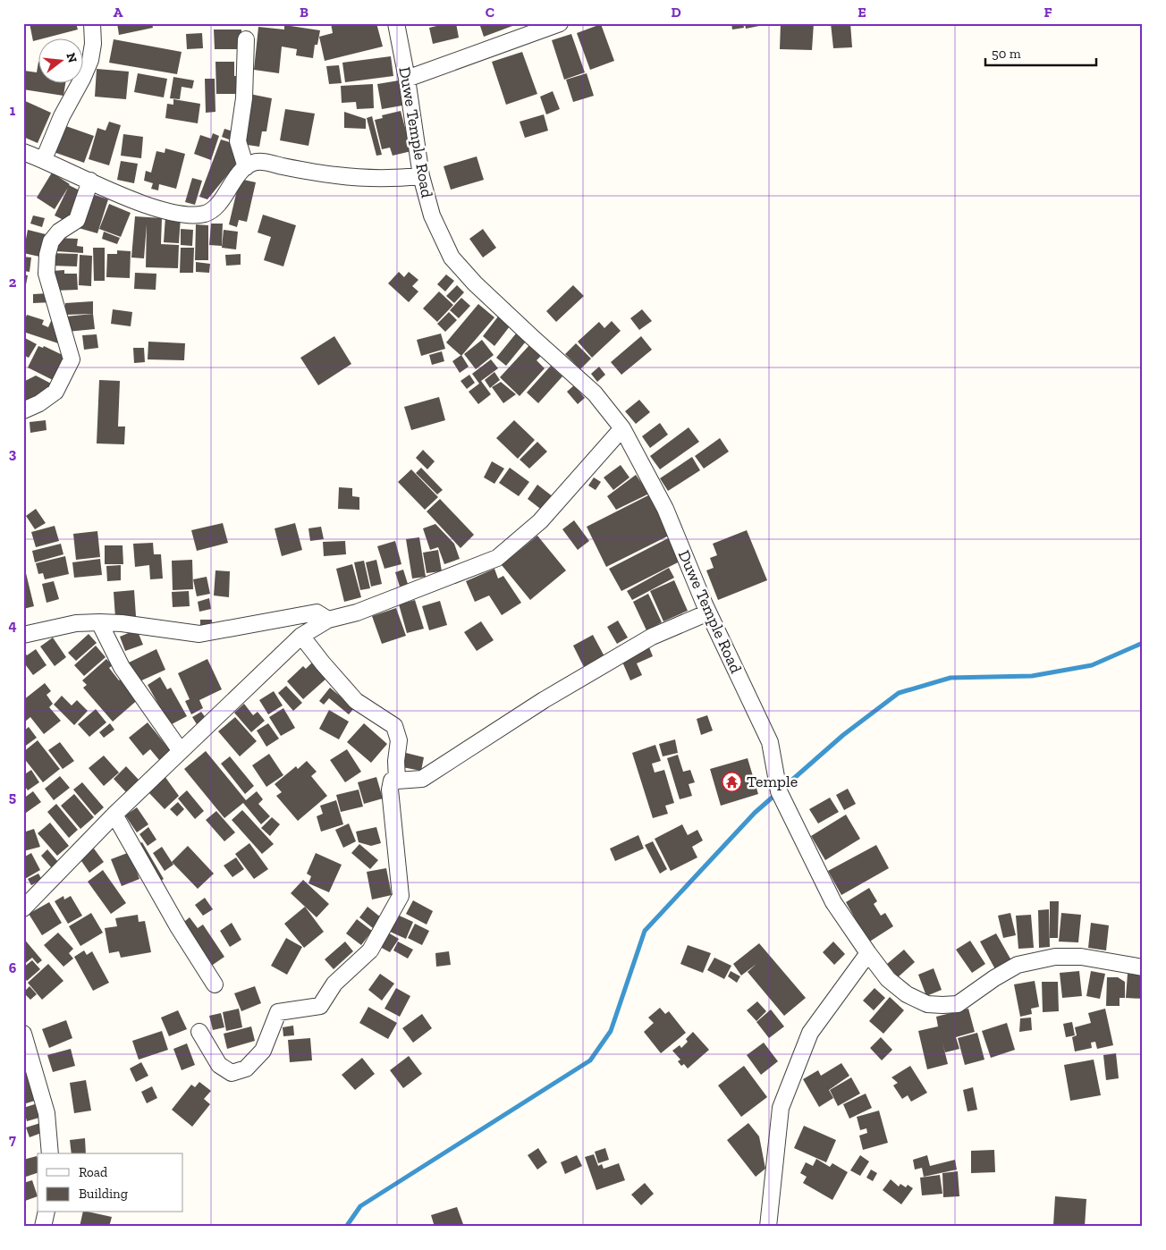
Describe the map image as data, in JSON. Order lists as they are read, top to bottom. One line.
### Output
{"streets":{"street":["Duwe Temple Road"]},"places":{"temple":["Temple"]},"legend":["Road","Building"],"scale_bar":"50 m","north":"right","grid":{"columns":["A","B","C","D","E","F"],"rows":["1","2","3","4","5","6","7"]}}
